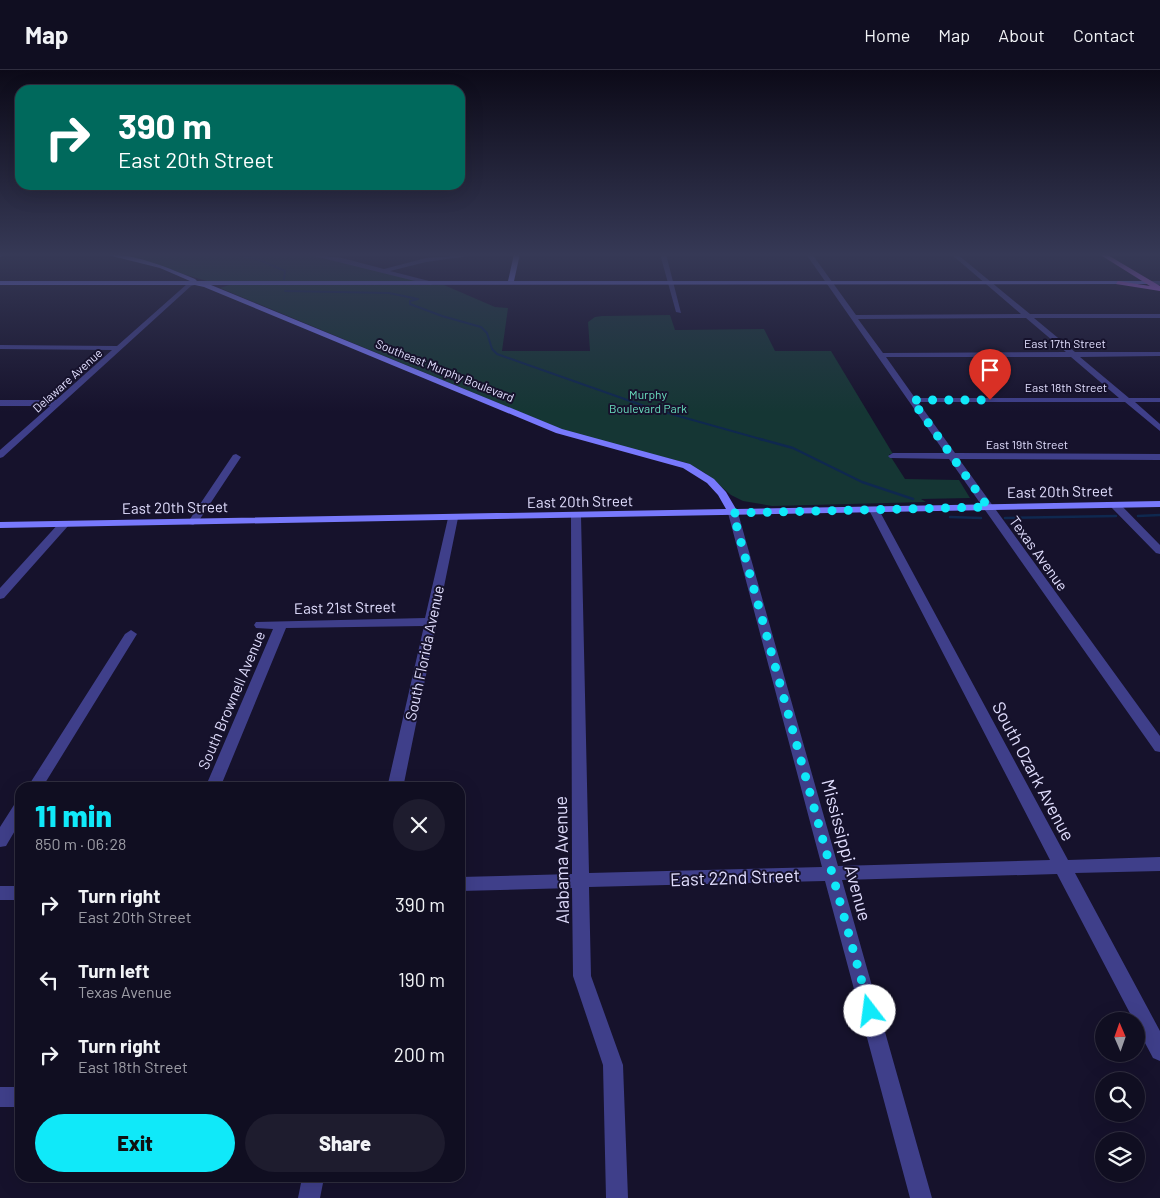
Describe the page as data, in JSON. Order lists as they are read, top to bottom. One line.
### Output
{"streets":{"main road":["Southeast Murphy Boulevard","East 20th Street"],"street":["East 17th Street","Delaware Avenue","East 18th Street","East 19th Street","Texas Avenue","East 21st Street","South Florida Avenue","South Brownell Avenue","South Ozark Avenue","Mississippi Avenue","Alabama Avenue","East 22nd Street"]},"crossings":[["East 17th Street","Texas Avenue"],["Southeast Murphy Boulevard","East 20th Street"],["Southeast Murphy Boulevard","Mississippi Avenue"],["East 18th Street","Texas Avenue"],["East 19th Street","Texas Avenue"],["East 20th Street","Texas Avenue"],["East 20th Street","South Florida Avenue"],["East 20th Street","South Ozark Avenue"],["East 20th Street","Mississippi Avenue"],["East 20th Street","Alabama Avenue"],["East 21st Street","South Florida Avenue"],["East 21st Street","South Brownell Avenue"],["South Ozark Avenue","East 22nd Street"],["Mississippi Avenue","East 22nd Street"],["Alabama Avenue","East 22nd Street"]],"parks":["Murphy Boulevard Park"],"north":"top","page":{"header":"Map","nav":["Home","Map","About","Contact"],"turn":["390 m","East 20th Street"],"heading":["11 min","850 m · 06:28"],"list":[{"name":"Turn right","note":"East 20th Street","value":"390 m"},{"name":"Turn left","note":"Texas Avenue","value":"190 m"},{"name":"Turn right","note":"East 18th Street","value":"200 m"}],"buttons":["Exit","Share"]}}
